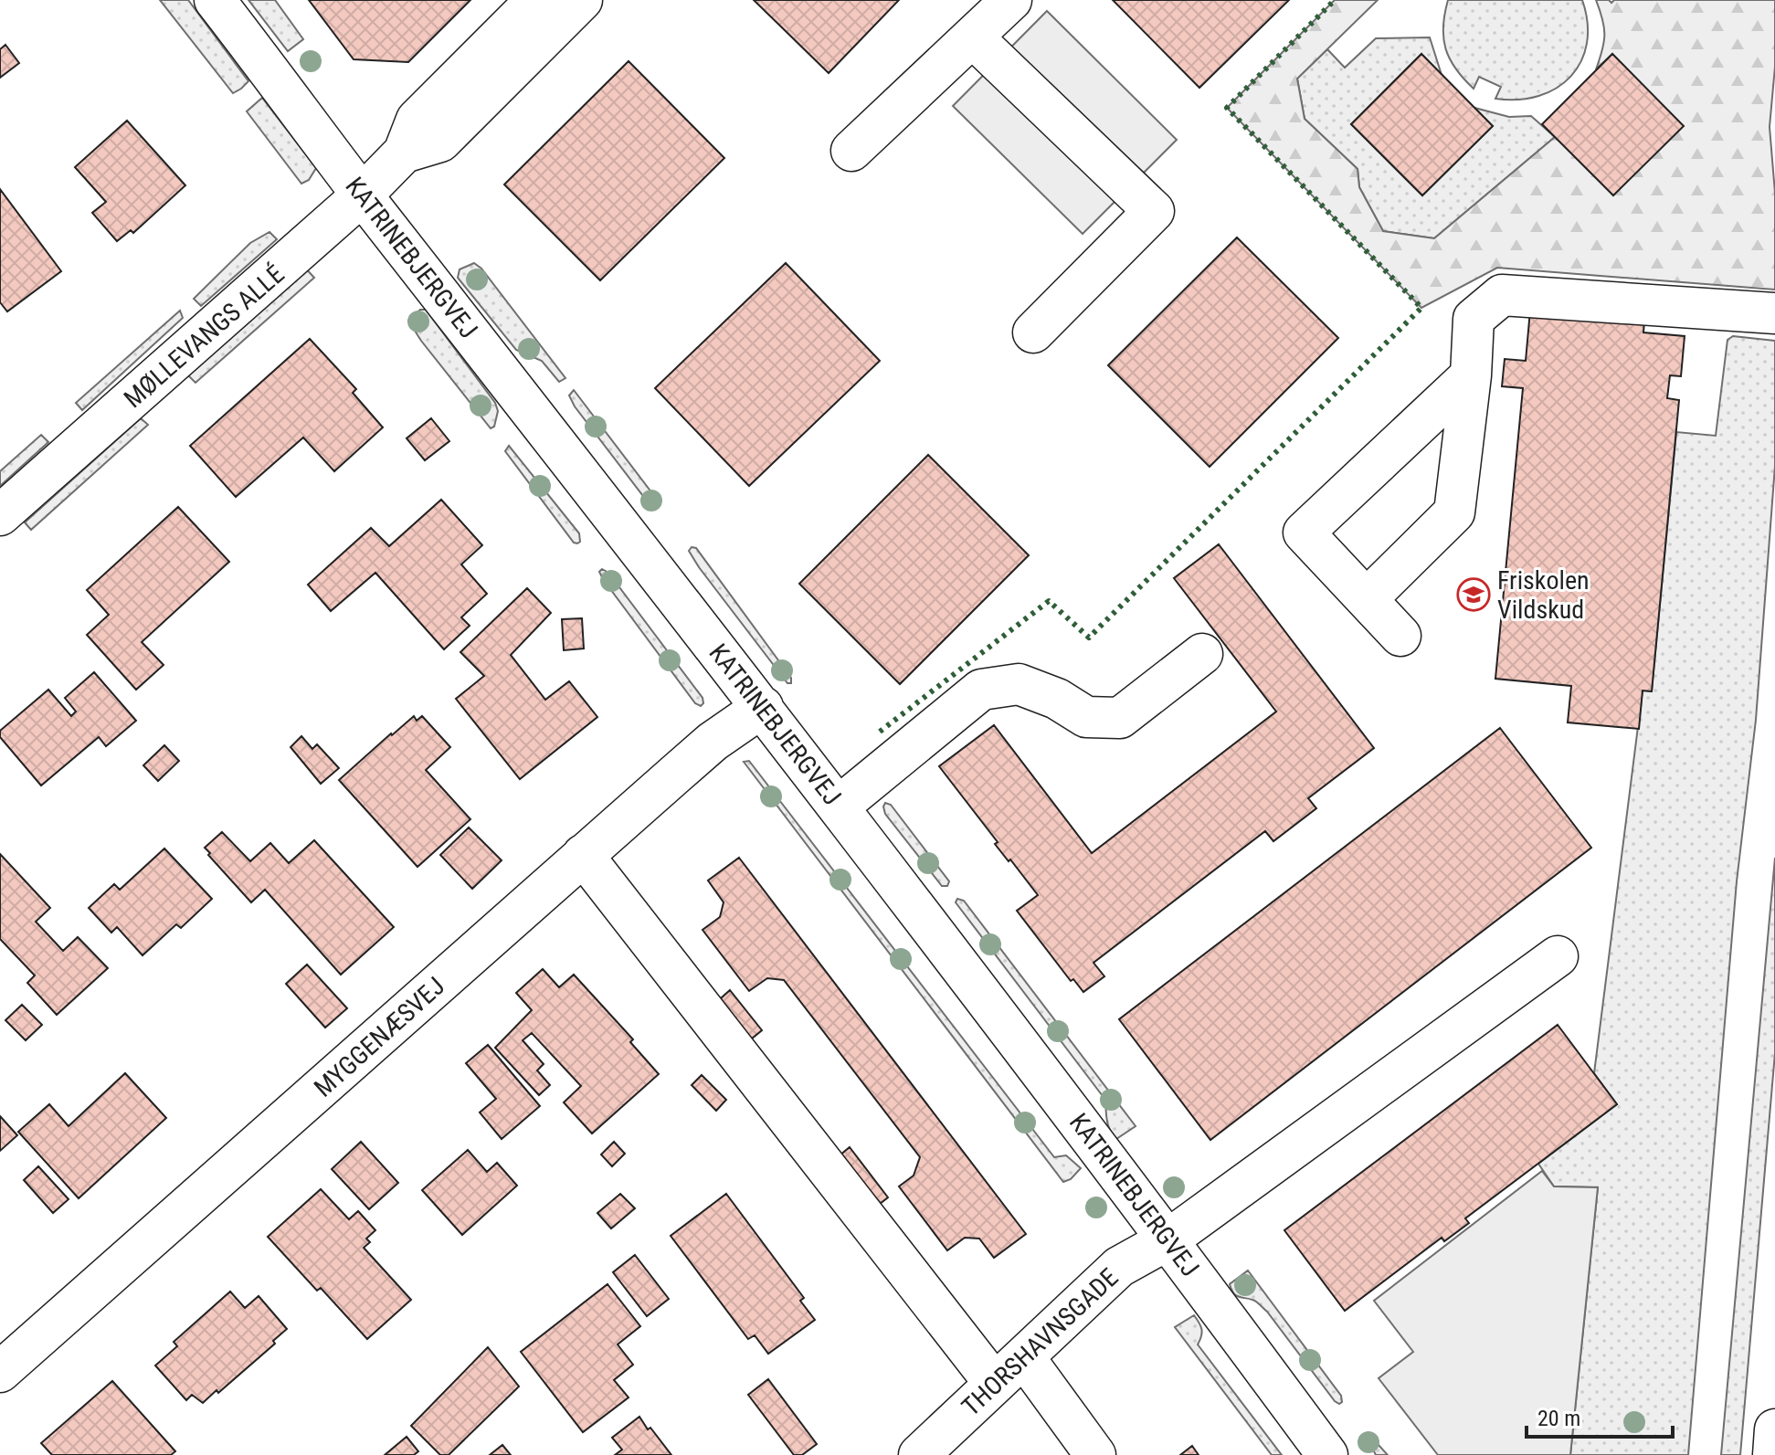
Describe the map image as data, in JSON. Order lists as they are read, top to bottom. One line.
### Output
{"streets":{"street":["KATRINEBJERGVEJ","MØLLEVANGS ALLÉ","MYGGENÆSVEJ","THORSHAVNSGADE"]},"crossings":[["KATRINEBJERGVEJ","MØLLEVANGS ALLÉ"],["KATRINEBJERGVEJ","MYGGENÆSVEJ"],["KATRINEBJERGVEJ","THORSHAVNSGADE"]],"places":{"school or university":["Friskolen Vildskud"]},"scale_bar":"20 m"}
